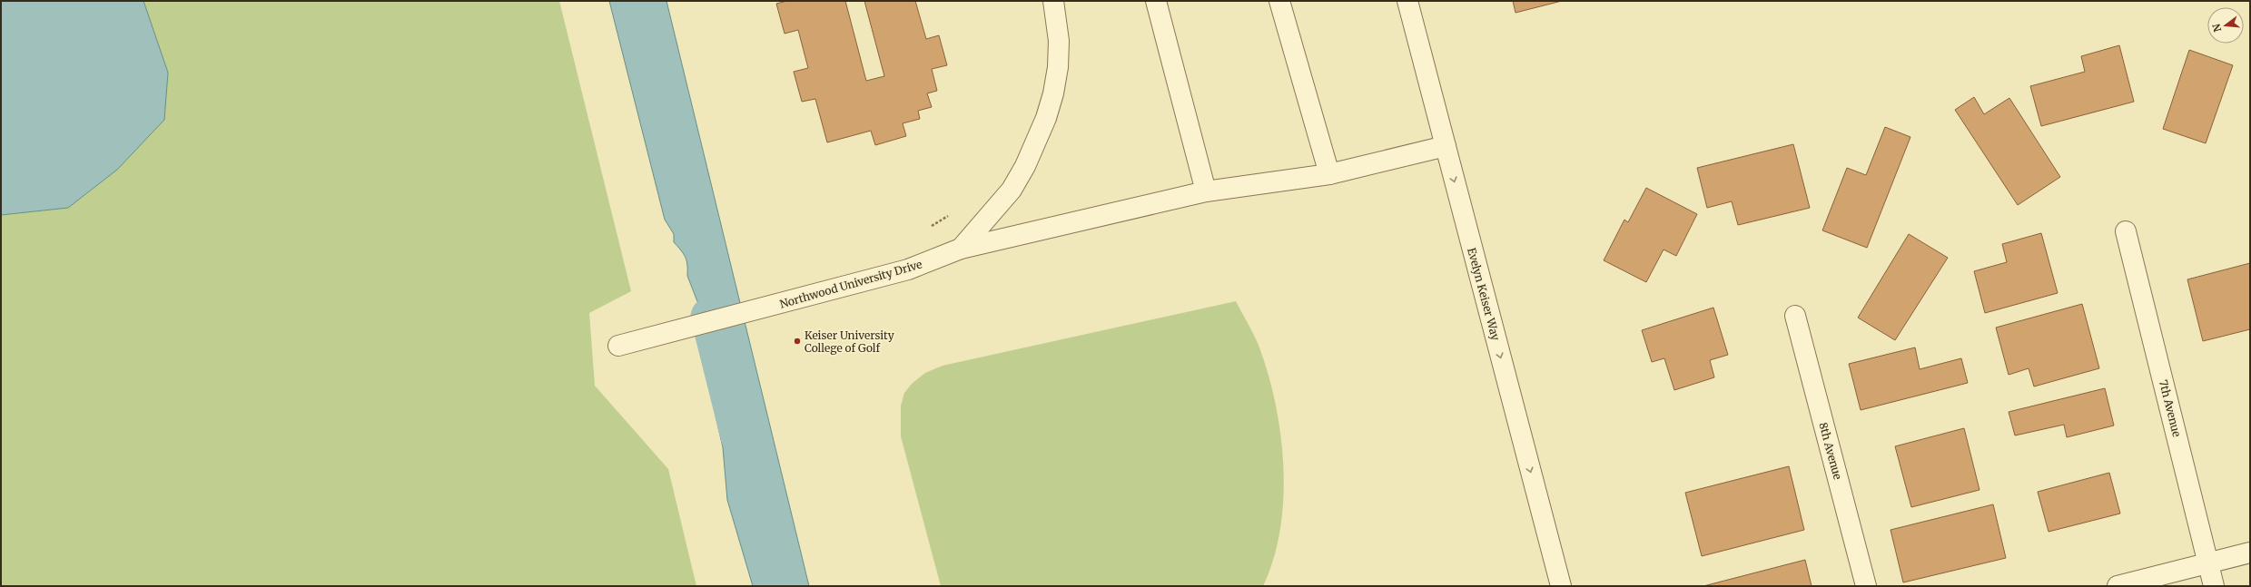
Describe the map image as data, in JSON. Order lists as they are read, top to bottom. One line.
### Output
{"streets":{"street":["Northwood University Drive","Evelyn Keiser Way","7th Avenue","8th Avenue"]},"one_way":["Evelyn Keiser Way"],"places":["Keiser University College of Golf"],"north":"left"}
